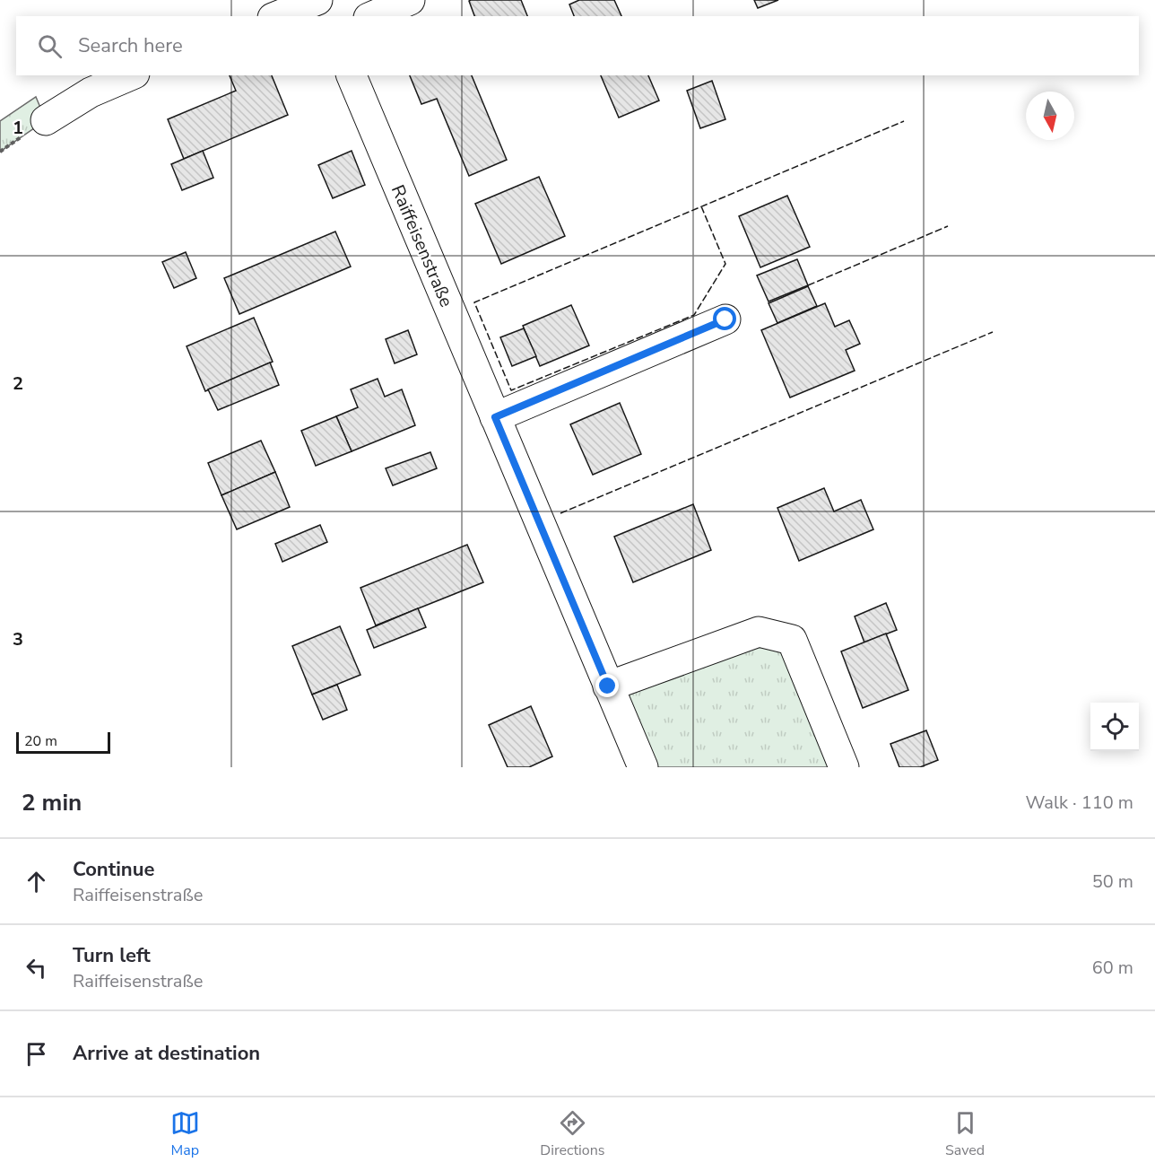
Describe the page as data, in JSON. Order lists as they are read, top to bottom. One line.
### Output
{"streets":{"street":["Raiffeisenstraße"]},"scale_bar":"20 m","north":"bottom","page":{"search":"Search here","scale":"20 m","heading":["2 min","Walk · 110 m"],"list":[["Continue","Raiffeisenstraße","50 m"],["Turn left","Raiffeisenstraße","60 m"],"Arrive at destination"],"nav":["Map","Directions","Saved"]},"grid":{"rows":["1","2","3"]}}
